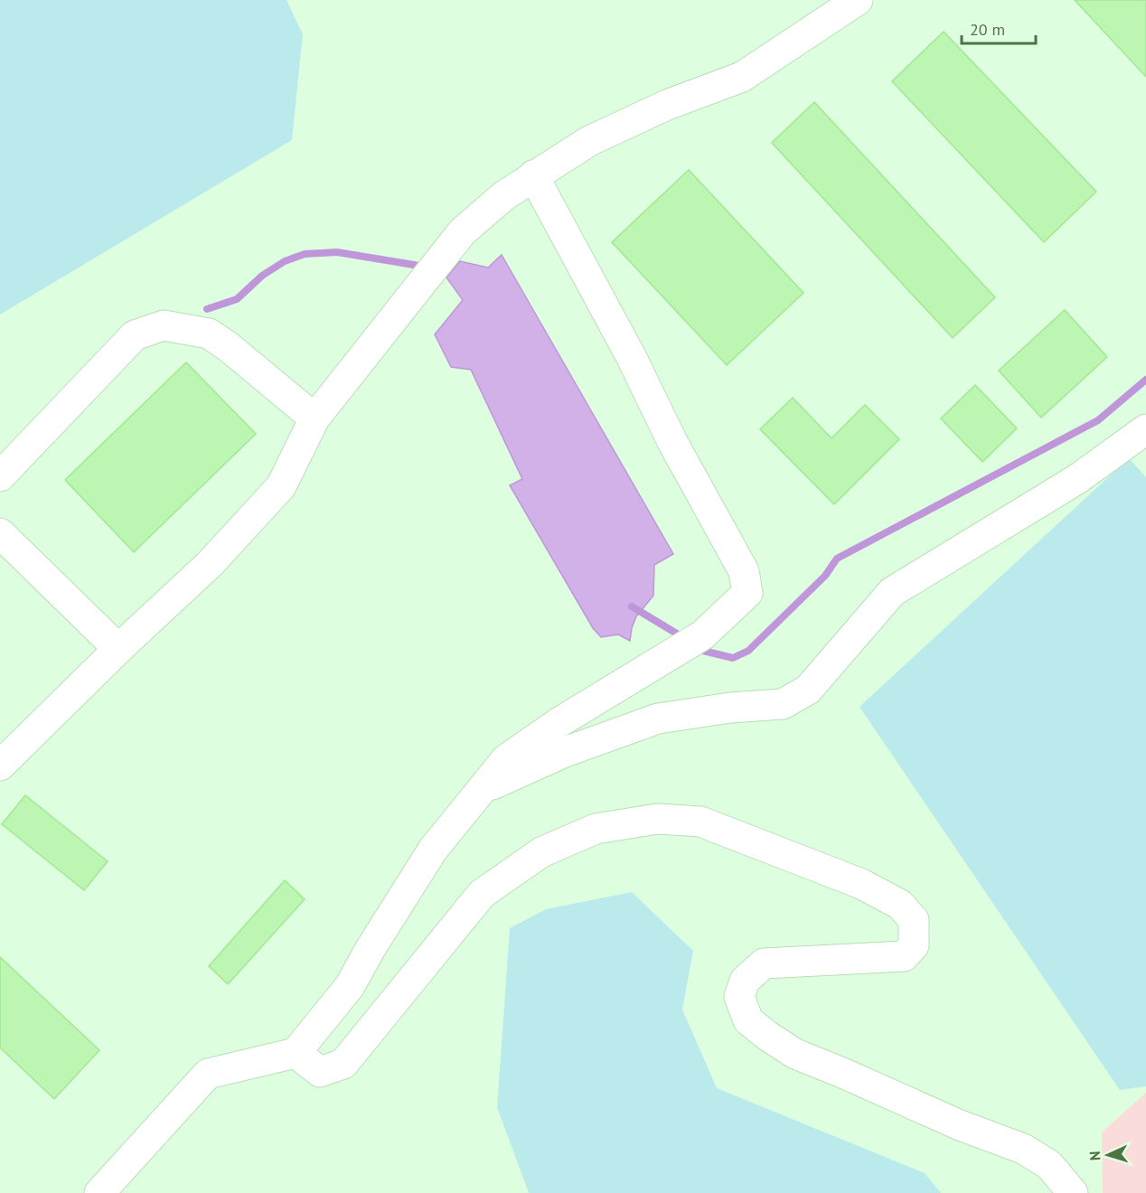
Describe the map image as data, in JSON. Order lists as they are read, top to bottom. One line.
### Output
{"scale_bar":"20 m","north":"left"}
